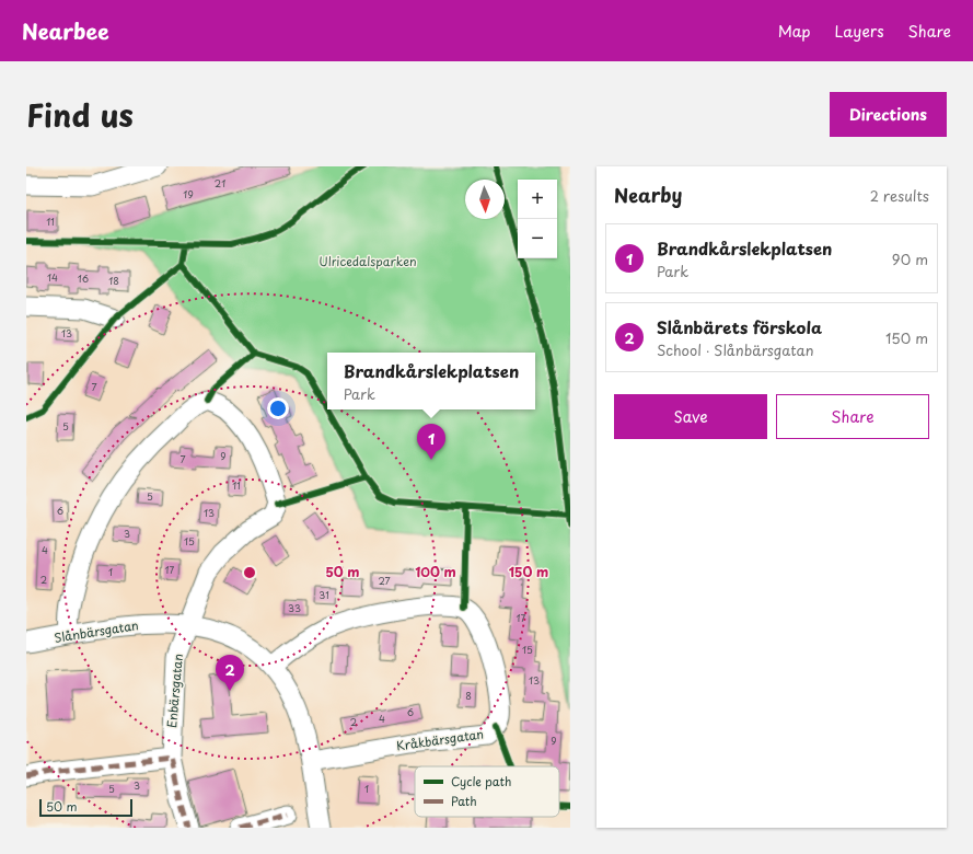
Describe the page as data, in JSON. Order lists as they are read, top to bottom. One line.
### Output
{"streets":{"street":["Slånbärsgatan","Enbärsgatan","Kråkbärsgatan"]},"crossings":[["Slånbärsgatan","Enbärsgatan"],["Slånbärsgatan","Kråkbärsgatan"]],"parks":["Ulricedalsparken"],"house_numbers":["21","19","11","14","16","18","13","7","5","9","7","11","5","6","13","3","15","4","17","1","2","27","31","33","17","15","13","8","6","4","2","9","3","5","1"],"legend":["Cycle path","Path"],"scale_bar":"50 m","north":"bottom","page":{"header":"Nearbee","nav":["Map","Layers","Share"],"title":"Find us","buttons":["Directions",["Save","Share"]],"heading":["Nearby","2 results"],"map_buttons":["+","−"],"list":[{"mark":"1","name":"Brandkårslekplatsen","note":"Park","value":"90 m"},{"mark":"2","name":"Slånbärets förskola","note":"School · Slånbärsgatan","value":"150 m"}],"popup":["Brandkårslekplatsen","Park"],"pins":["1","2"],"scale":"50 m"},"rings":["50 m","100 m","150 m"]}
